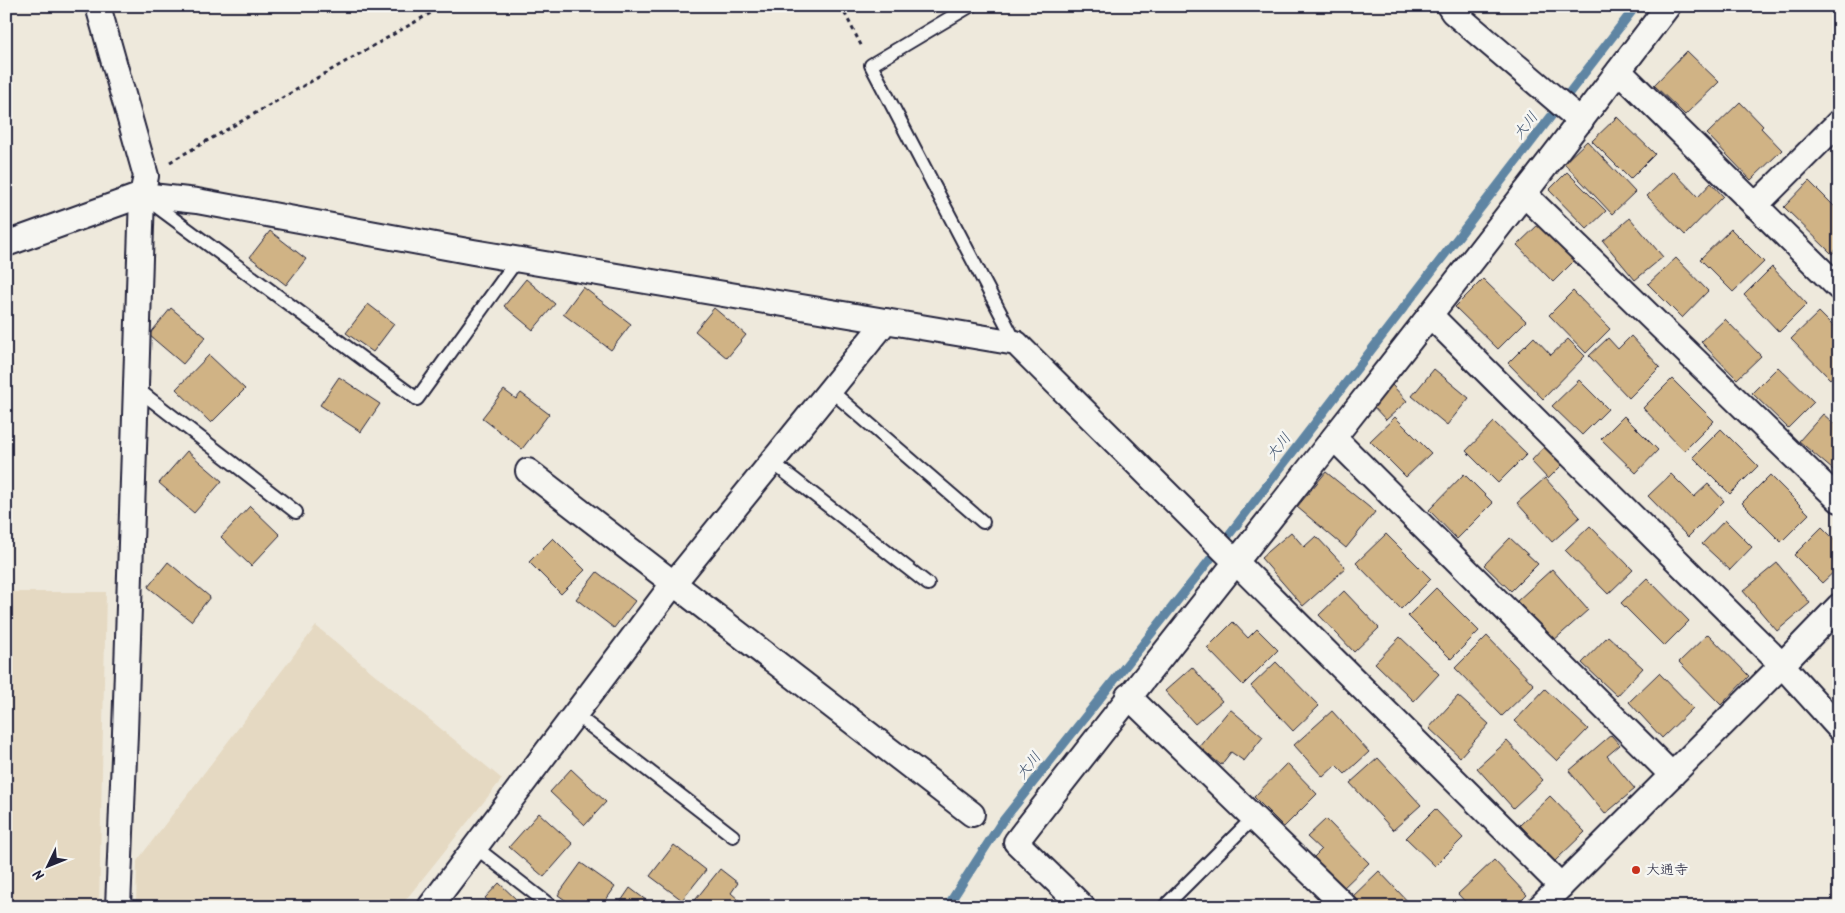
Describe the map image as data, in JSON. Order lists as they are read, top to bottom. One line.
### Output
{"water":["大川"],"places":["大通寺"],"north":"bottom left"}
